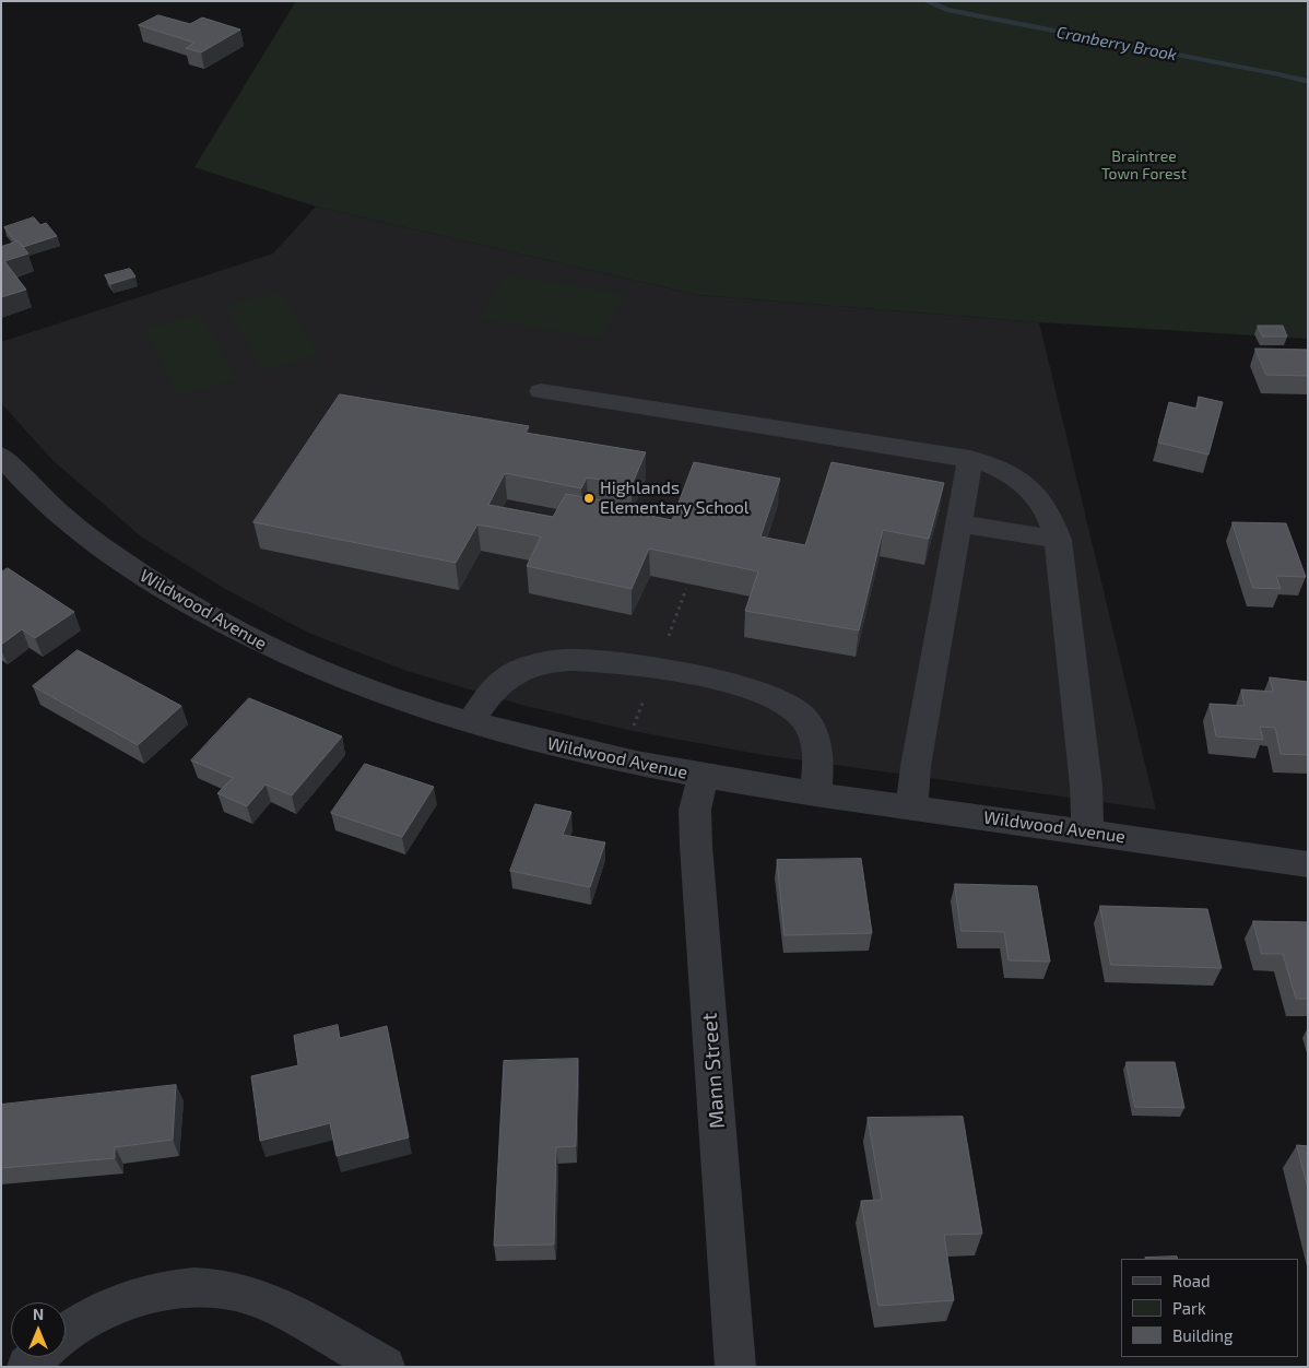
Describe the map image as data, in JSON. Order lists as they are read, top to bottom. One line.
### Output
{"streets":{"street":["Wildwood Avenue","Mann Street"]},"crossings":[["Wildwood Avenue","Mann Street"]],"water":["Cranberry Brook"],"parks":["Braintree Town Forest"],"places":["Highlands Elementary School"],"legend":["Road","Park","Building"],"north":"top"}
